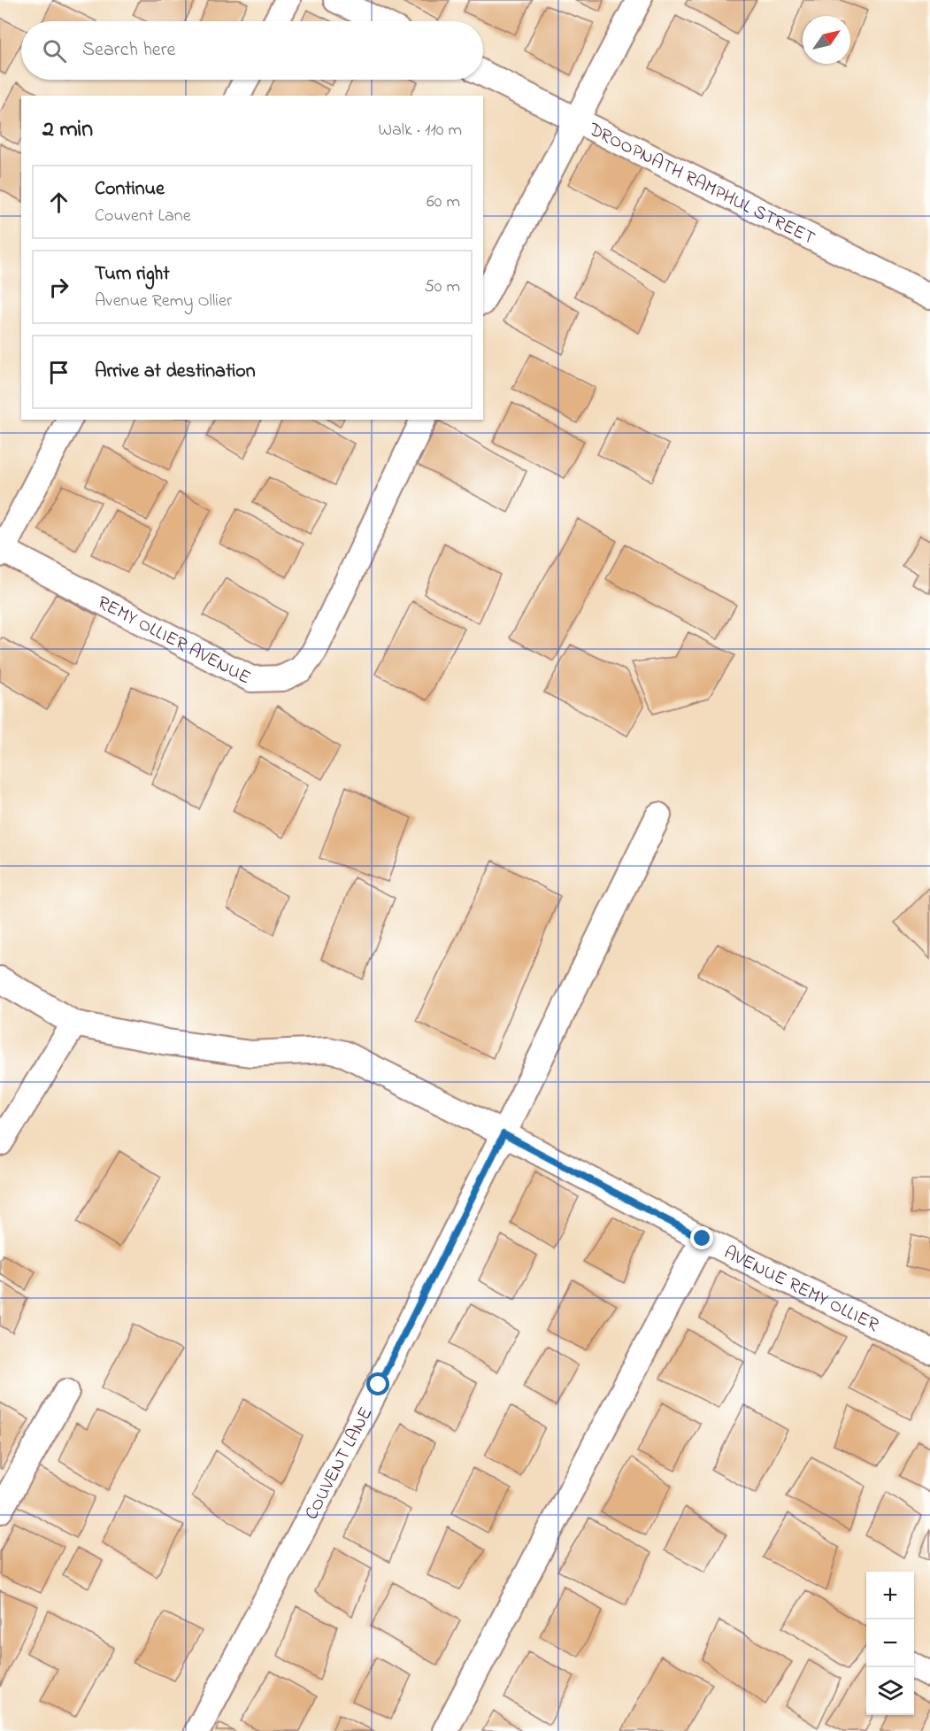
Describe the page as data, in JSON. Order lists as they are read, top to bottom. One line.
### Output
{"streets":{"street":["DROOPNATH RAMPHUL STREET","REMY OLLIER AVENUE","AVENUE REMY OLLIER","COUVENT LANE"]},"crossings":[["AVENUE REMY OLLIER","COUVENT LANE"]],"north":"top right","page":{"search":"Search here","heading":["2 min","Walk · 110 m"],"list":[["Continue","Couvent Lane","60 m"],["Turn right","Avenue Remy Ollier","50 m"],"Arrive at destination"],"map_buttons":["+","−"]}}
